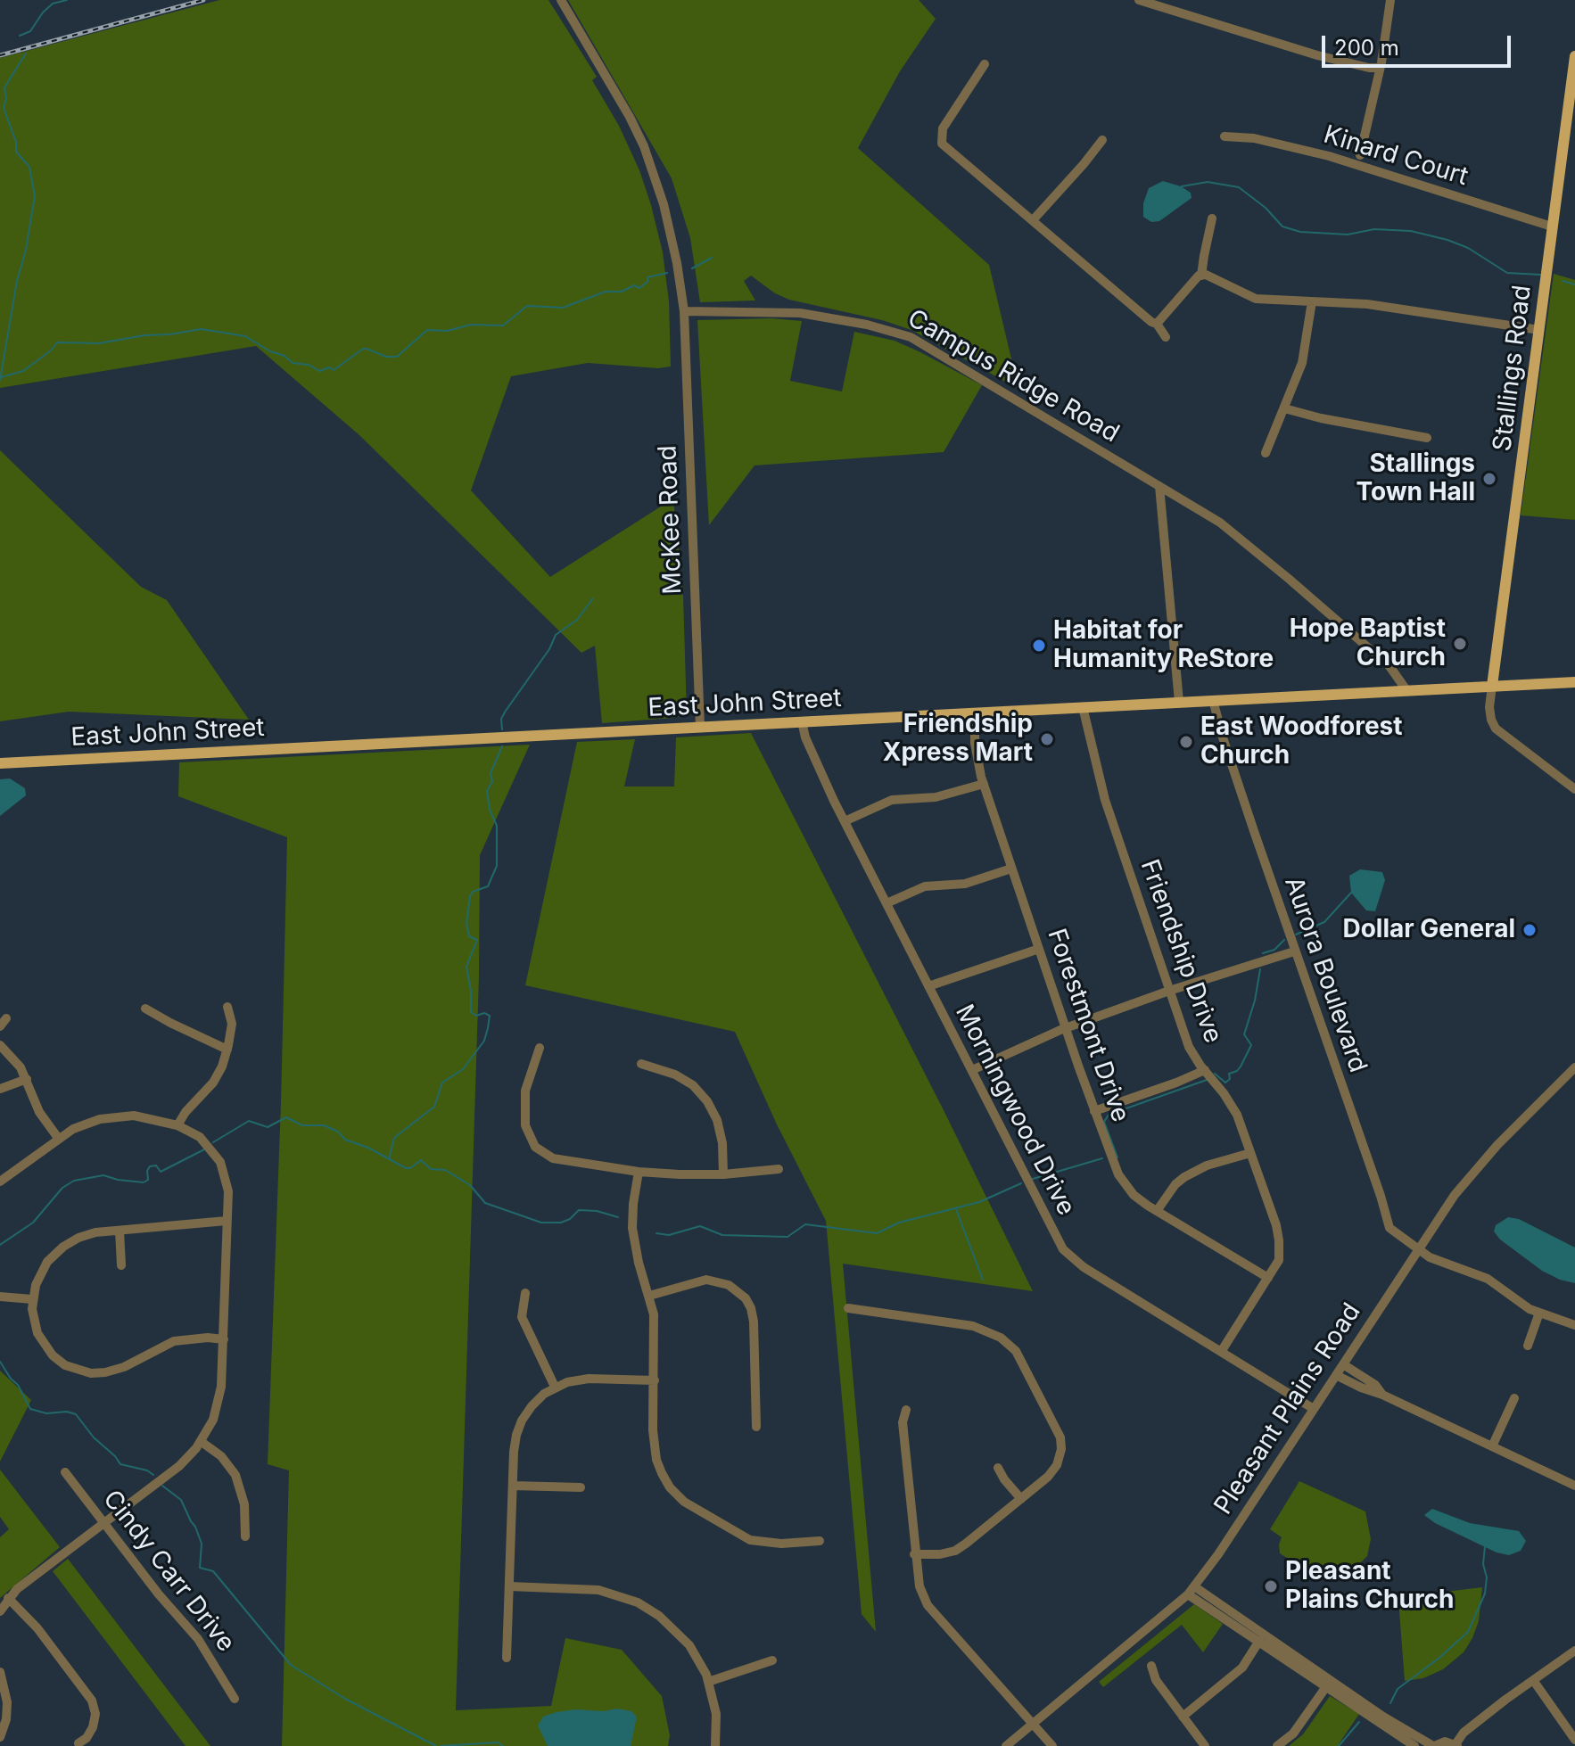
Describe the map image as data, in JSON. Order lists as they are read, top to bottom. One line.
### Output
{"streets":{"main road":["Stallings Road","East John Street"],"street":["Kinard Court","Campus Ridge Road","McKee Road","Friendship Drive","Aurora Boulevard","Forestmont Drive","Morningwood Drive","Pleasant Plains Road","Cindy Carr Drive"]},"crossings":[["Kinard Court","Stallings Road"],["Stallings Road","East John Street"],["Campus Ridge Road","McKee Road"],["Campus Ridge Road","East John Street"],["McKee Road","East John Street"],["East John Street","Friendship Drive"],["East John Street","Aurora Boulevard"],["East John Street","Forestmont Drive"],["East John Street","Morningwood Drive"],["Friendship Drive","Forestmont Drive"],["Friendship Drive","Morningwood Drive"],["Aurora Boulevard","Pleasant Plains Road"],["Morningwood Drive","Pleasant Plains Road"]],"places":["Stallings Town Hall","Hope Baptist Church","Habitat for Humanity ReStore","Friendship Xpress Mart","East Woodforest Church","Dollar General","Pleasant Plains Church"],"scale_bar":"200 m"}
